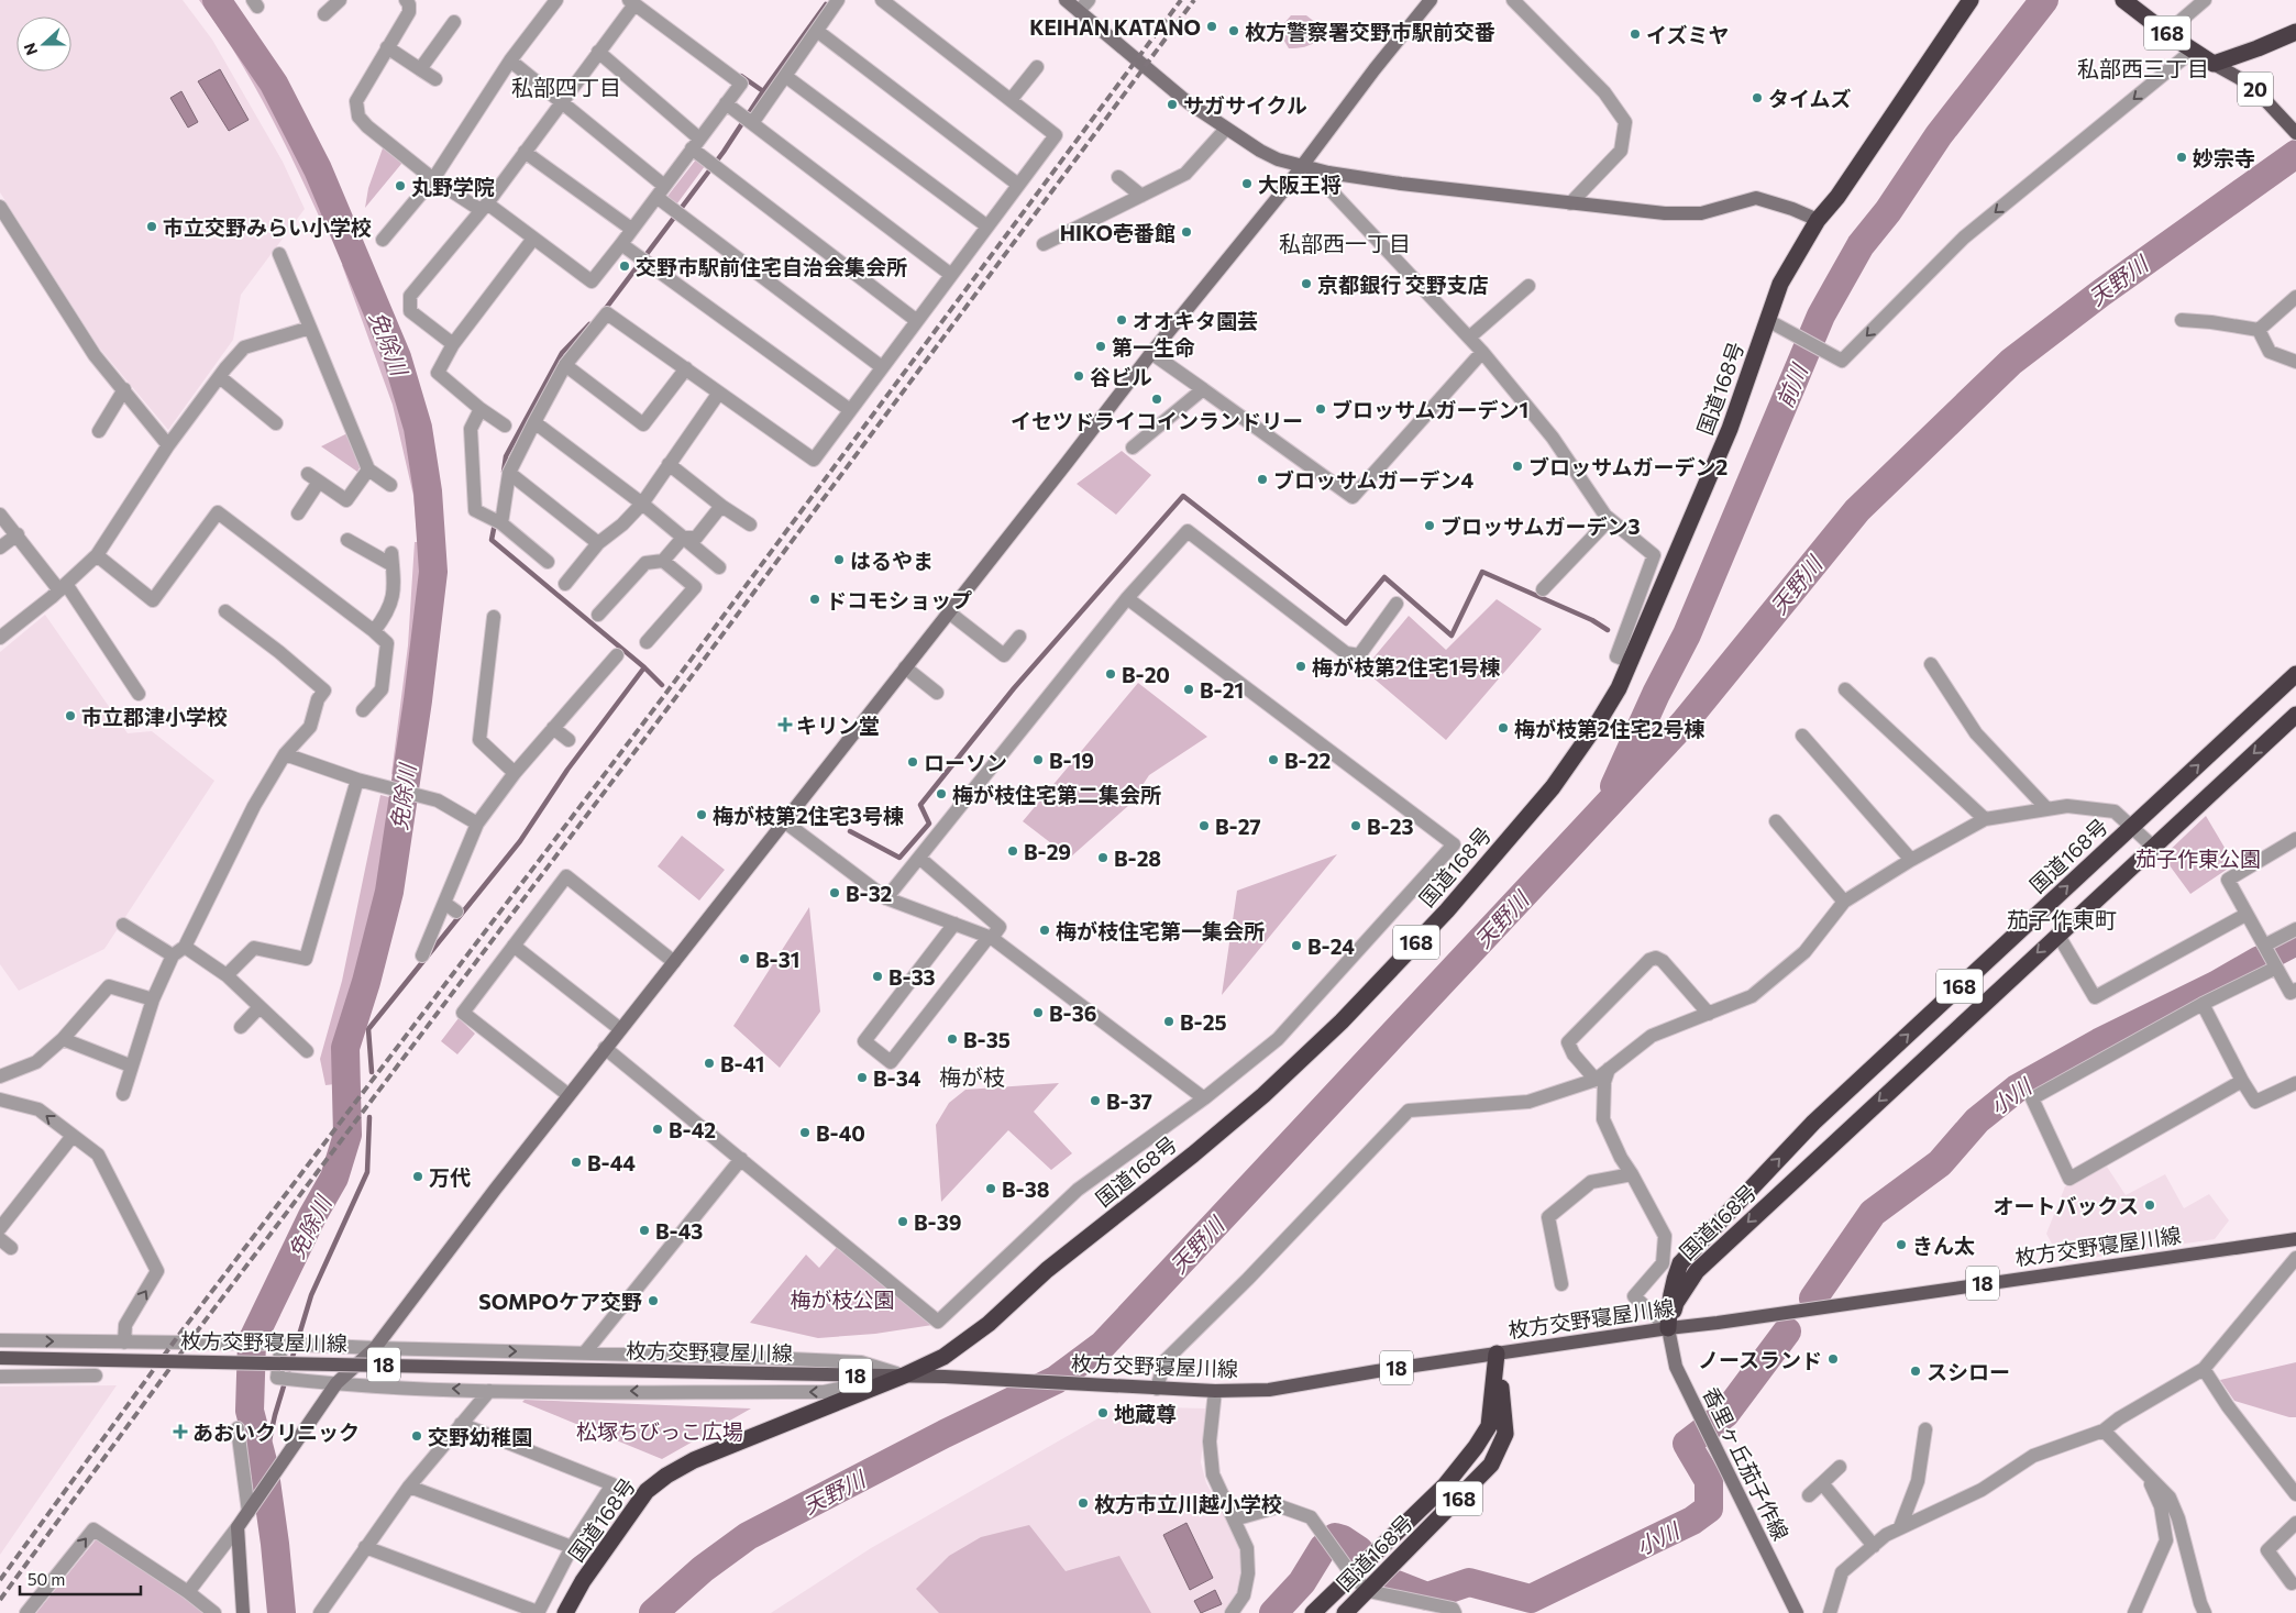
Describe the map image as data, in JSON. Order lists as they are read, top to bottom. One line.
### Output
{"streets":{"highway":["168","国道168号"],"main road":["20","枚方交野寝屋川線","18"],"street":["香里ヶ丘茄子作線"]},"crossings":[["168","20"],["国道168号","枚方交野寝屋川線"],["国道168号","香里ヶ丘茄子作線"],["枚方交野寝屋川線","香里ヶ丘茄子作線"]],"districts":["私部西三丁目","私部四丁目","私部西一丁目","茄子作東町","梅が枝"],"water":["天野川","免除川","前川","小川"],"parks":["茄子作東公園","梅が枝公園","松塚ちびっこ広場"],"places":{"other":["KEIHAN KATANO","枚方警察署交野市駅前交番","イズミヤ","タイムズ","サガサイクル","妙宗寺","大阪王将","丸野学院","市立交野みらい小学校","HIKO壱番館","交野市駅前住宅自治会集会所","京都銀行 交野支店","オオキタ園芸","第一生命","谷ビル","イセツドライコインランドリー","ブロッサムガーデン1","ブロッサムガーデン2","ブロッサムガーデン4","ブロッサムガーデン3","はるやま","ドコモショップ","梅が枝第2住宅1号棟","B-20","B-21","市立郡津小学校","梅が枝第2住宅2号棟","B-19","B-22","ローソン","梅が枝住宅第二集会所","梅が枝第2住宅3号棟","B-27","B-23","B-29","B-28","B-32","梅が枝住宅第一集会所","B-24","B-31","B-33","B-36","B-25","B-35","B-41","B-34","B-37","B-42","B-40","B-44","万代","B-38","オートバックス","B-39","B-43","きん太","SOMPOケア交野","ノースランド","スシロー","地蔵尊","交野幼稚園","枚方市立川越小学校"],"health":["キリン堂","あおいクリニック"]},"scale_bar":"50 m","north":"left"}
